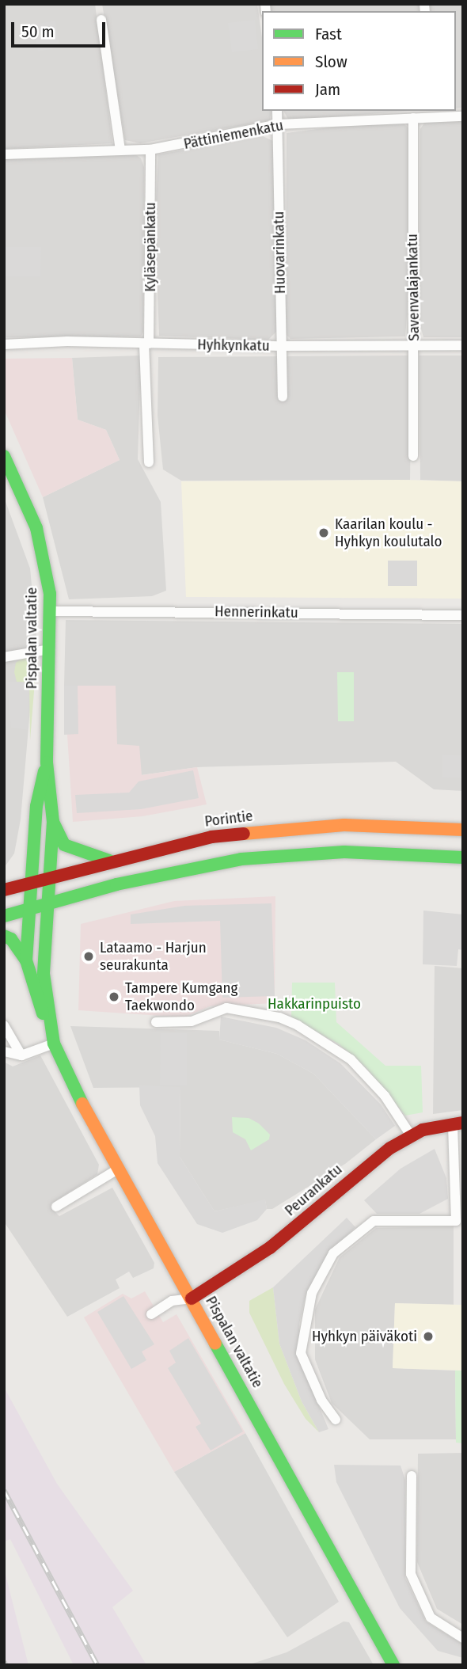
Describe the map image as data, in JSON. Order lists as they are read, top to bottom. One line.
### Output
{"streets":{"main road":["Pispalan valtatie","Porintie","Peurankatu"],"street":["Pättiniemenkatu","Kyläsepänkatu","Huovarinkatu","Savenvalajankatu","Hyhkynkatu","Hennerinkatu"]},"crossings":[["Pättiniemenkatu","Kyläsepänkatu"],["Pättiniemenkatu","Huovarinkatu"],["Pättiniemenkatu","Savenvalajankatu"],["Kyläsepänkatu","Hyhkynkatu"],["Huovarinkatu","Hyhkynkatu"],["Savenvalajankatu","Hyhkynkatu"],["Hennerinkatu","Pispalan valtatie"],["Pispalan valtatie","Porintie"],["Pispalan valtatie","Peurankatu"]],"parks":["Hakkarinpuisto"],"places":["Kaarilan koulu - Hyhkyn koulutalo","Lataamo - Harjun seurakunta","Tampere Kumgang Taekwondo","Hyhkyn päiväkoti"],"legend":["Fast","Slow","Jam"],"scale_bar":"50 m"}
